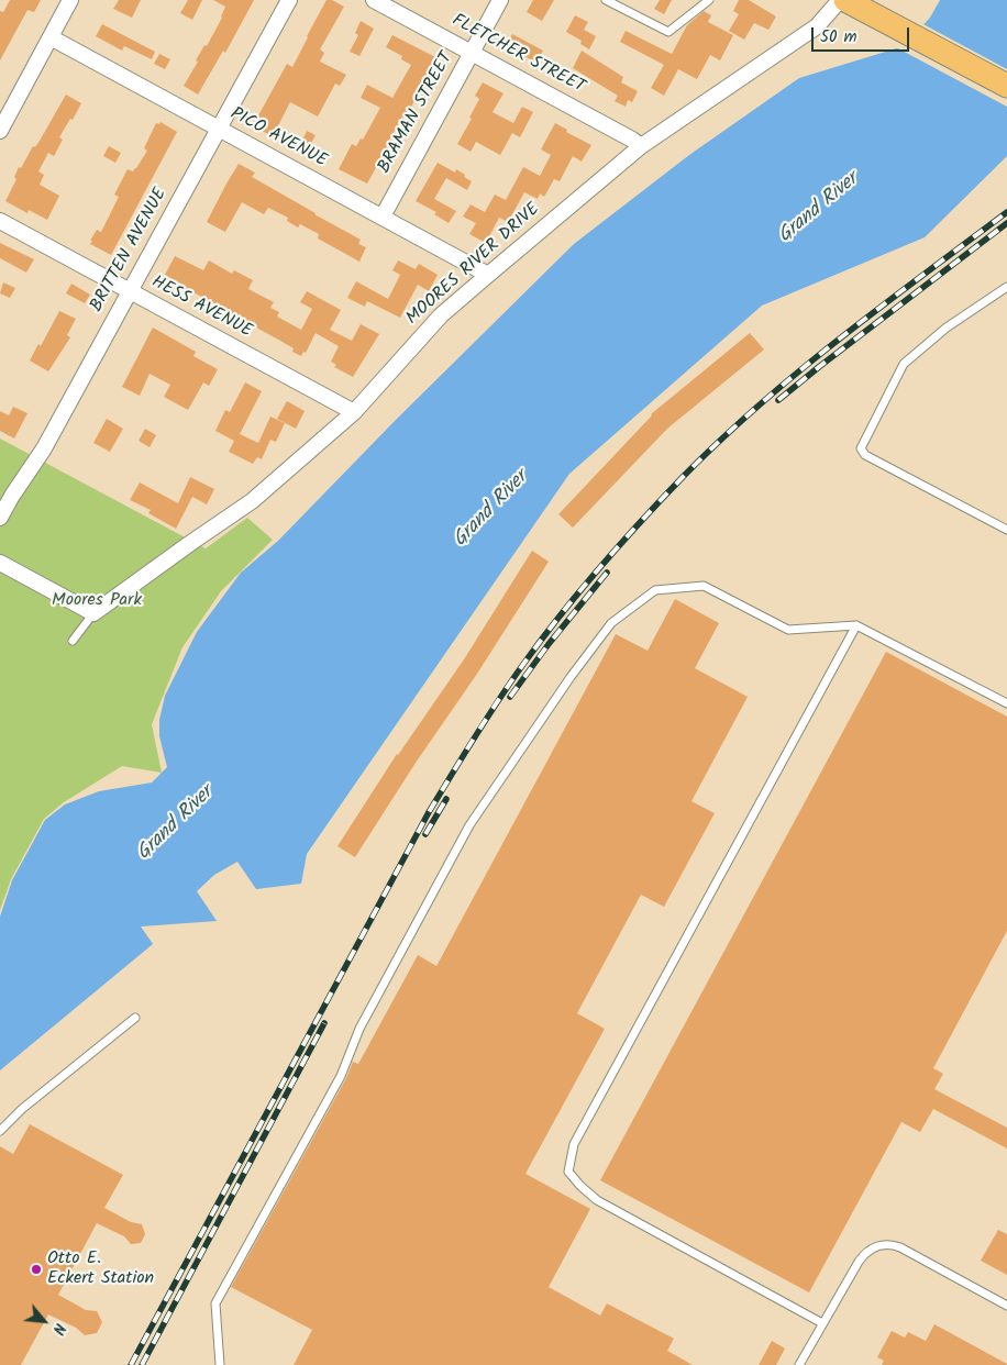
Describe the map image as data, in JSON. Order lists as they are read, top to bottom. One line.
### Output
{"streets":{"street":["FLETCHER STREET","BRAMAN STREET","PICO AVENUE","BRITTEN AVENUE","MOORES RIVER DRIVE","HESS AVENUE"]},"crossings":[["FLETCHER STREET","BRAMAN STREET"],["FLETCHER STREET","MOORES RIVER DRIVE"],["BRAMAN STREET","PICO AVENUE"],["PICO AVENUE","BRITTEN AVENUE"],["PICO AVENUE","MOORES RIVER DRIVE"],["BRITTEN AVENUE","HESS AVENUE"],["MOORES RIVER DRIVE","HESS AVENUE"]],"water":["Grand River"],"parks":["Moores Park"],"places":["Otto E. Eckert Station"],"scale_bar":"50 m","north":"bottom right"}
